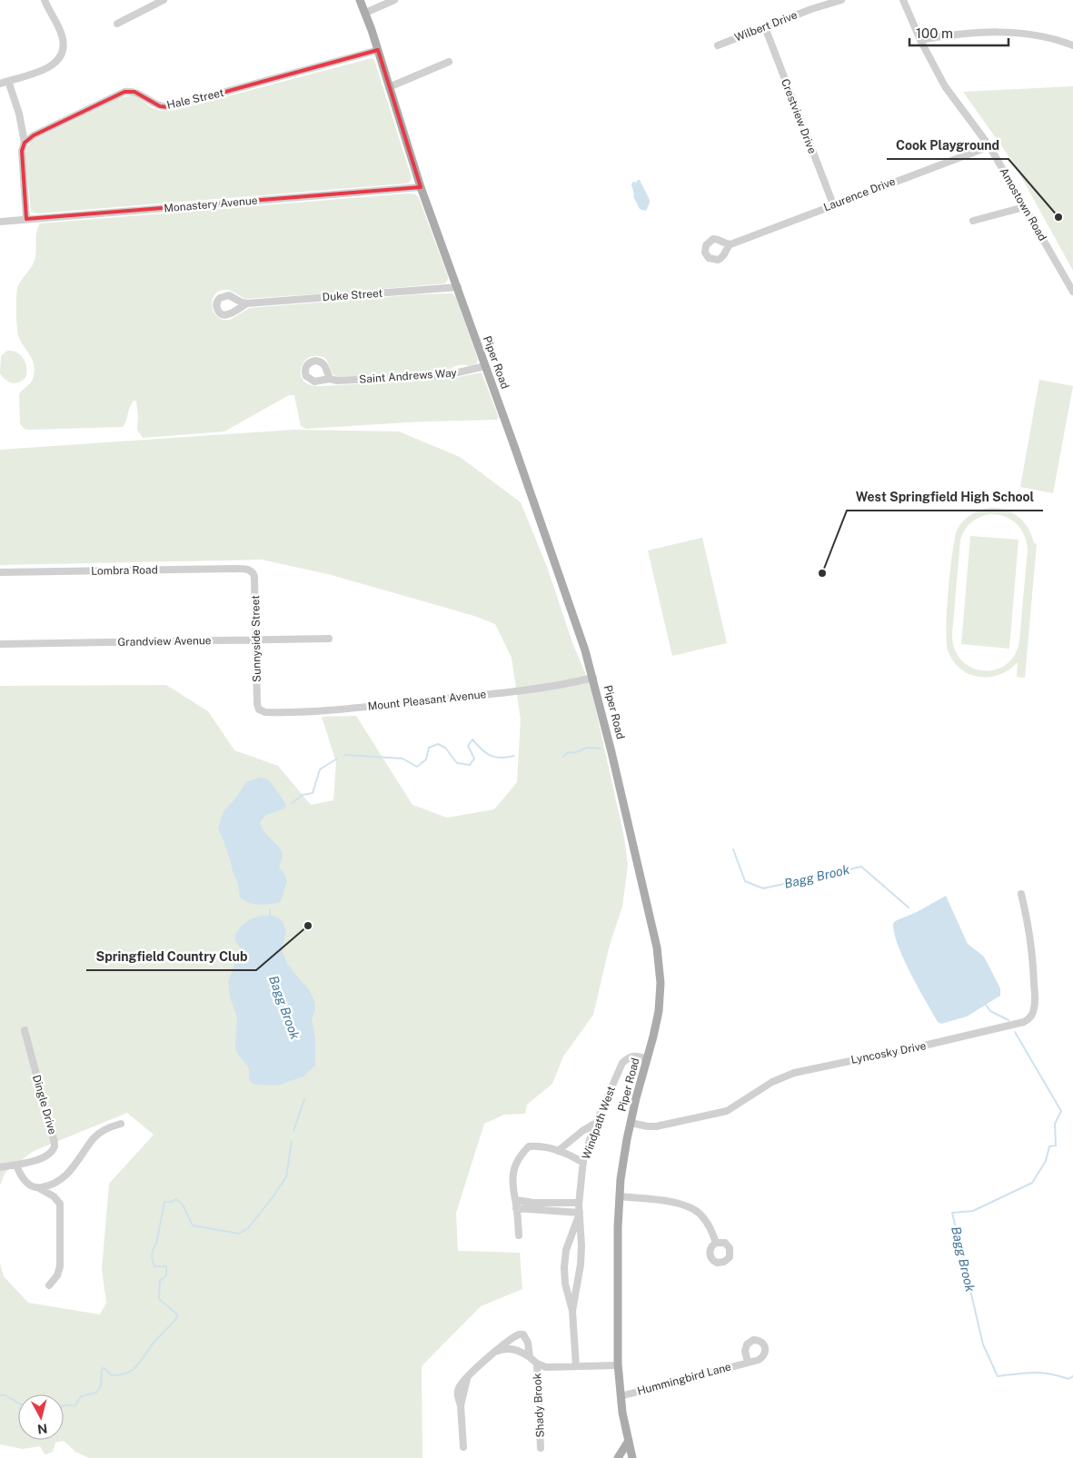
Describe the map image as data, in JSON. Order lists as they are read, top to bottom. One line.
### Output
{"streets":{"main road":["Piper Road"],"street":["Wilbert Drive","Hale Street","Crestview Drive","Laurence Drive","Monastery Avenue","Amostown Road","Duke Street","Saint Andrews Way","Lombra Road","Sunnyside Street","Grandview Avenue","Mount Pleasant Avenue","Lyncosky Drive","Dingle Drive","Windpath West","Hummingbird Lane","Shady Brook"]},"crossings":[["Wilbert Drive","Crestview Drive"],["Hale Street","Piper Road"],["Crestview Drive","Laurence Drive"],["Laurence Drive","Amostown Road"],["Monastery Avenue","Piper Road"],["Duke Street","Piper Road"],["Piper Road","Saint Andrews Way"],["Piper Road","Mount Pleasant Avenue"],["Piper Road","Lyncosky Drive"],["Piper Road","Windpath West"],["Piper Road","Hummingbird Lane"],["Piper Road","Shady Brook"],["Lombra Road","Sunnyside Street"],["Sunnyside Street","Grandview Avenue"],["Sunnyside Street","Mount Pleasant Avenue"],["Windpath West","Shady Brook"]],"water":["Bagg Brook"],"places":["Cook Playground","West Springfield High School","Springfield Country Club"],"scale_bar":"100 m","north":"bottom"}
